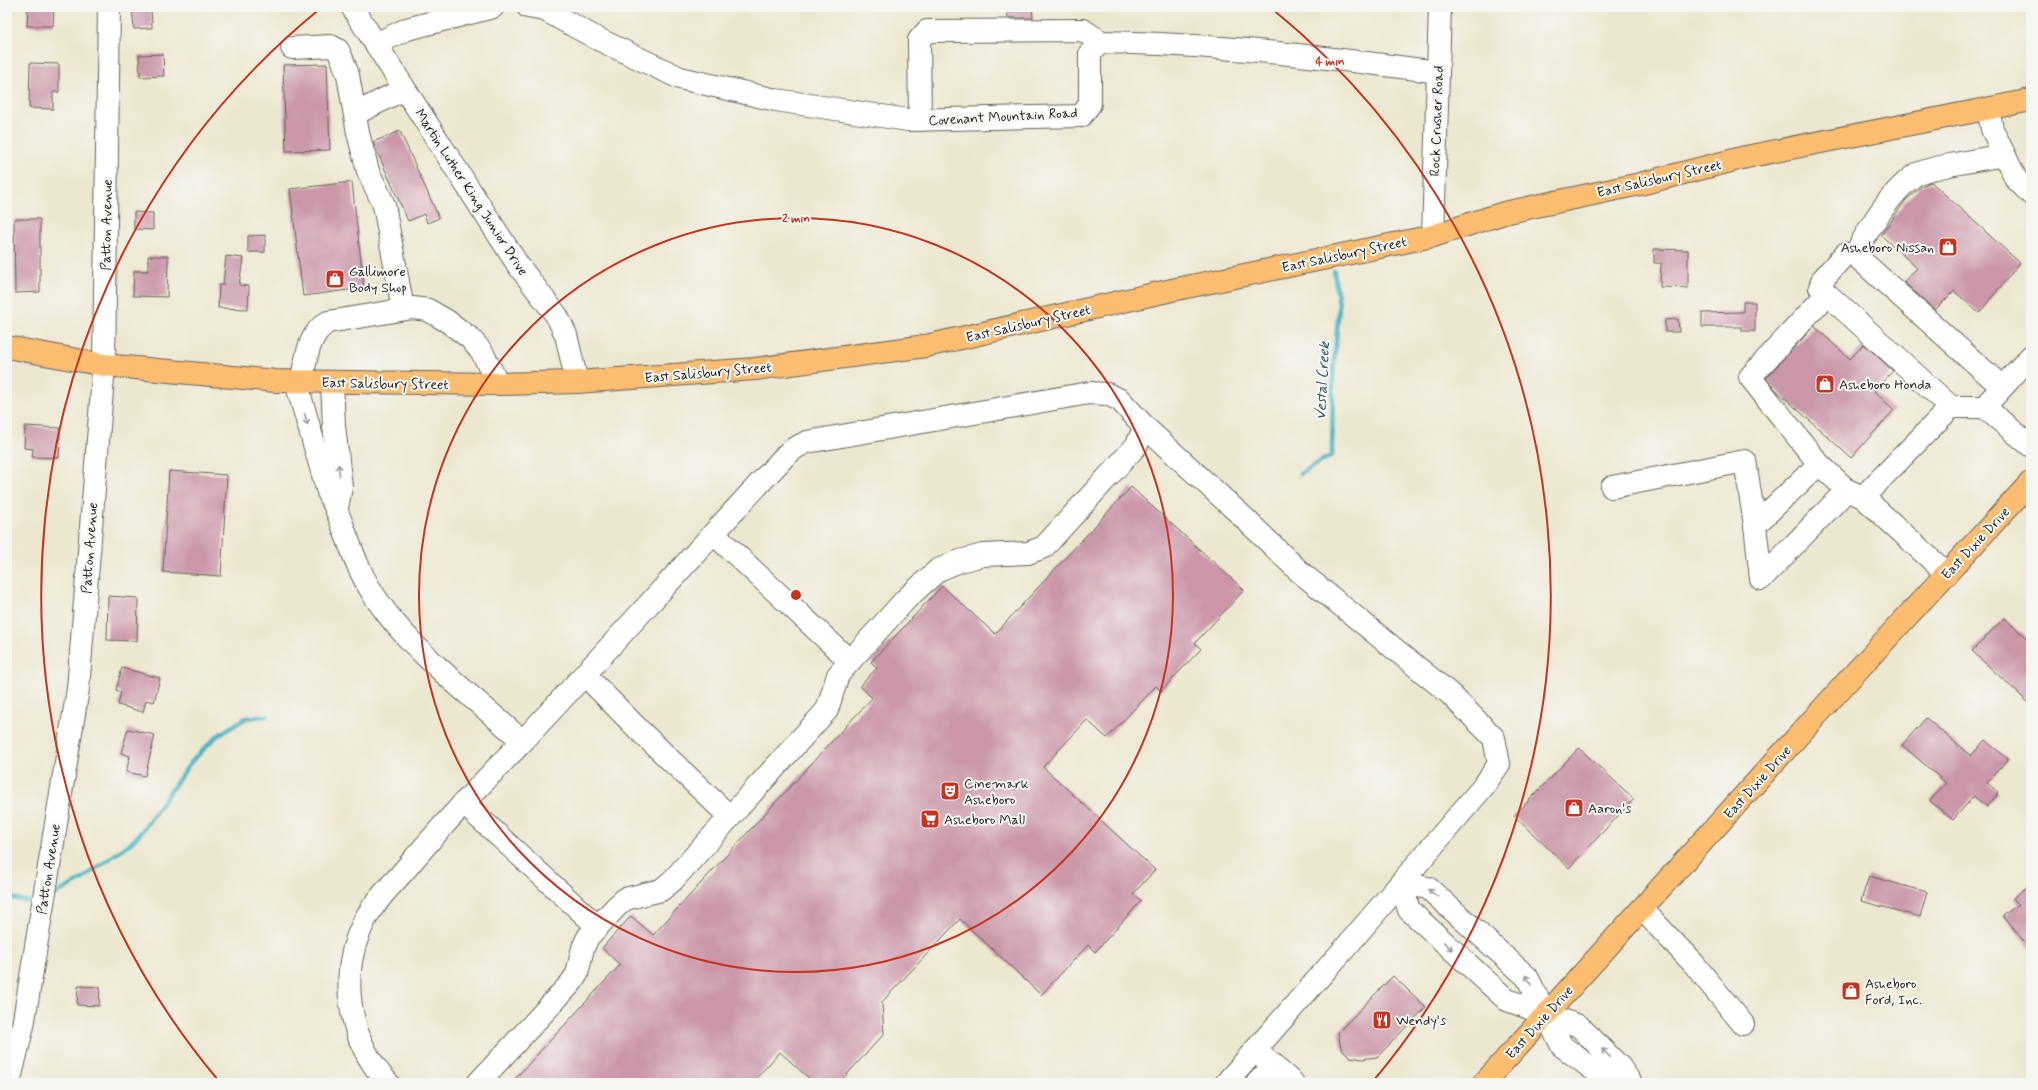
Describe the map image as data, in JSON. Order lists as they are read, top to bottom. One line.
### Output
{"streets":{"main road":["East Salisbury Street","East Dixie Drive"],"street":["Covenant Mountain Road","Rock Crusher Road","Martin Luther King Junior Drive","Patton Avenue"]},"crossings":[["Rock Crusher Road","East Salisbury Street"],["East Salisbury Street","Martin Luther King Junior Drive"],["East Salisbury Street","Patton Avenue"]],"water":["Vestal Creek"],"places":{"shop":["Asheboro Nissan","Gallimore Body Shop","Asheboro Honda","Aaron's","Asheboro Ford, Inc."],"theatre":["Cinemark Asheboro"],"supermarket":["Asheboro Mall"],"restaurant":["Wendy's"]},"rings":["4 min","2 min"]}
